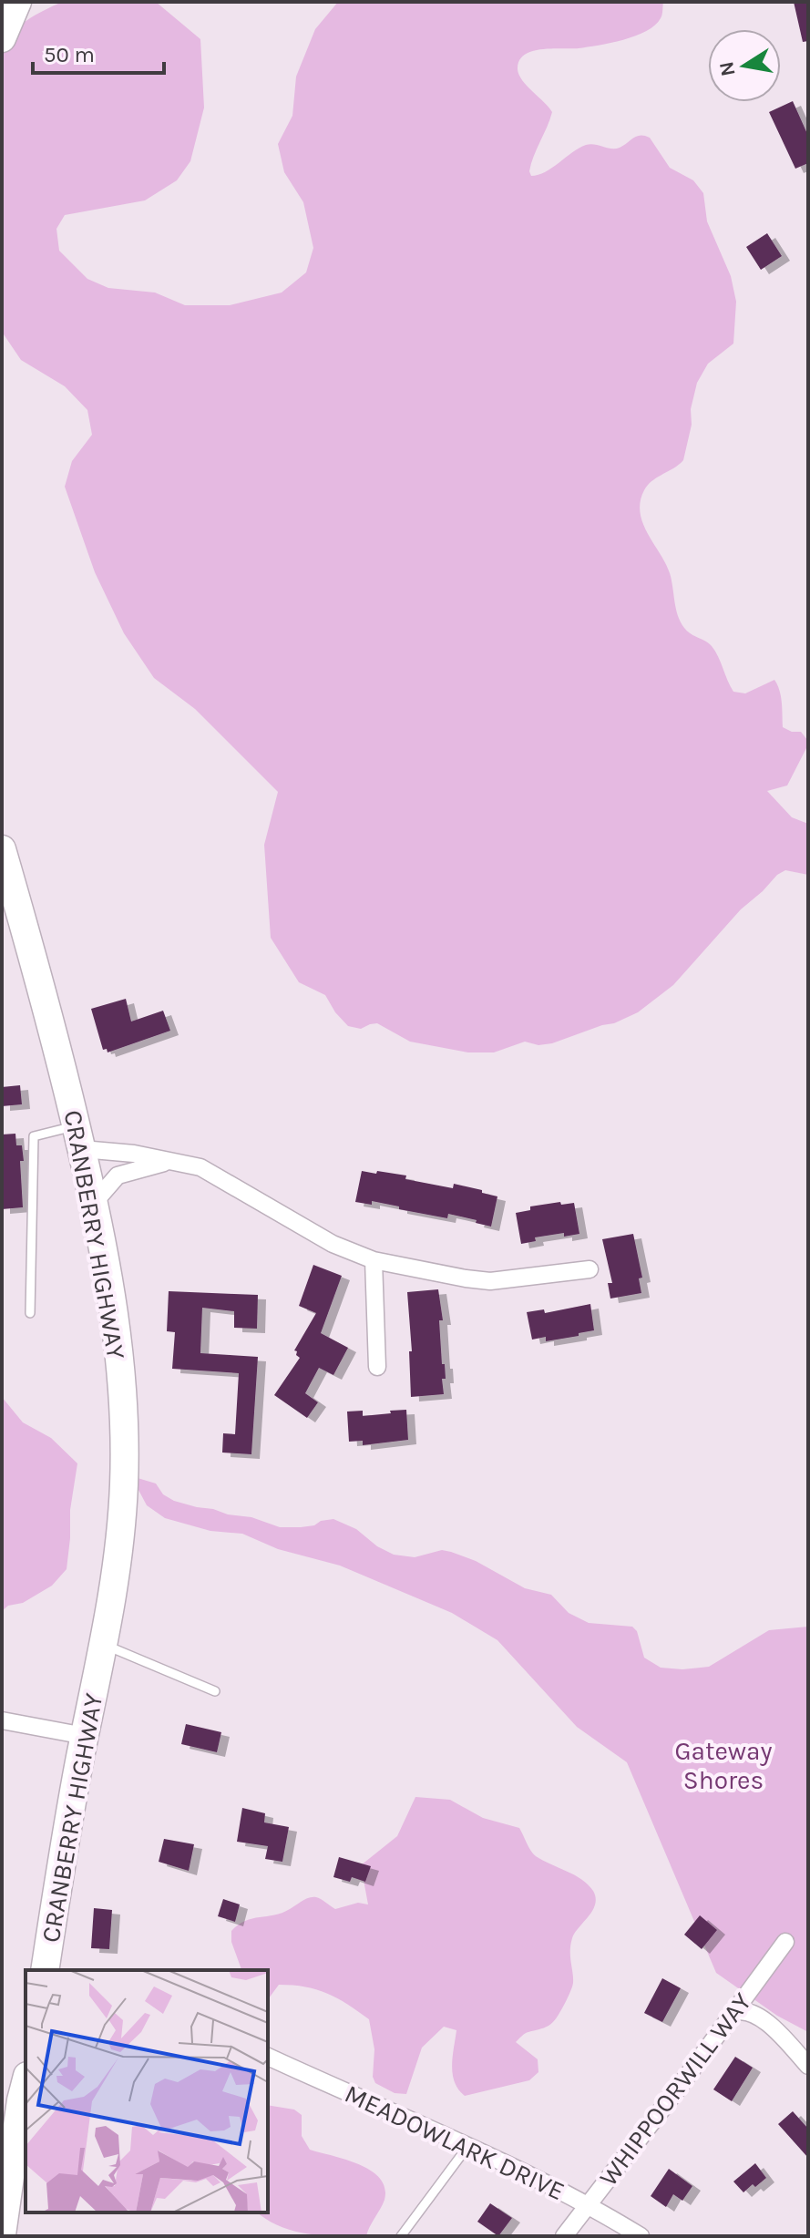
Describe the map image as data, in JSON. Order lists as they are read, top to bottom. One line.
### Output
{"streets":{"main road":["CRANBERRY HIGHWAY"],"street":["WHIPPOORWILL WAY","MEADOWLARK DRIVE"]},"crossings":[["WHIPPOORWILL WAY","MEADOWLARK DRIVE"]],"parks":["Gateway Shores"],"scale_bar":"50 m","north":"left"}
